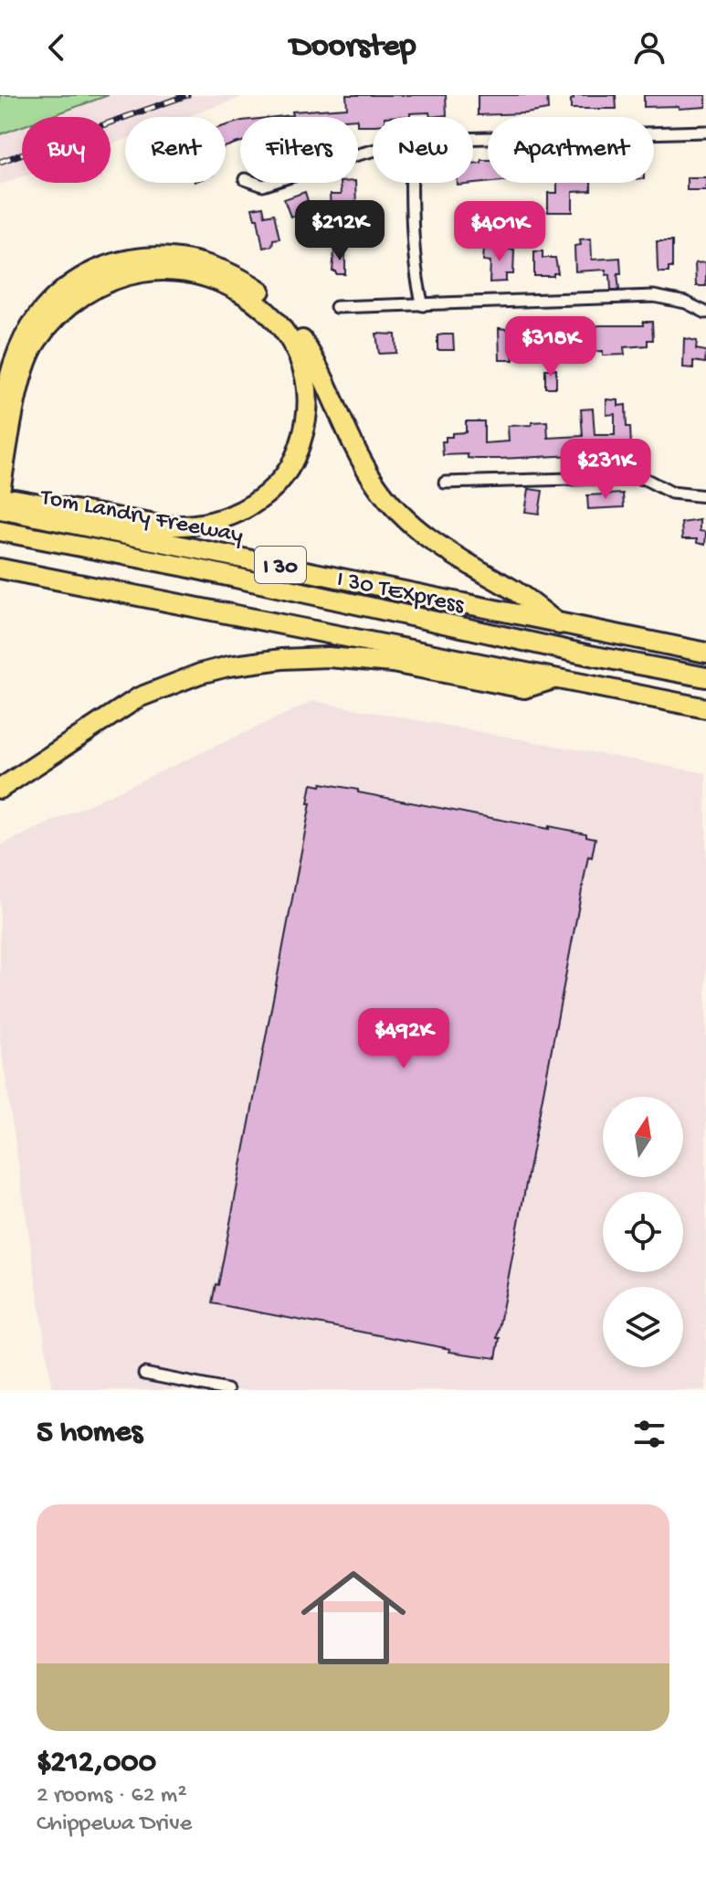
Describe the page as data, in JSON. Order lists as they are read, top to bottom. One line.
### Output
{"streets":{"highway":["Tom Landry Freeway","I 30","I 30 TEXpress"]},"north":"top","page":{"header":"Doorstep","chip":["Buy","Rent","Filters","New","Apartment"],"price":["$212K","$401K","$318K","$231K","$492K"],"heading":"5 homes","list":[{"name":"$212,000","note":"2 rooms · 62 m² · Chippewa Drive"}]}}
